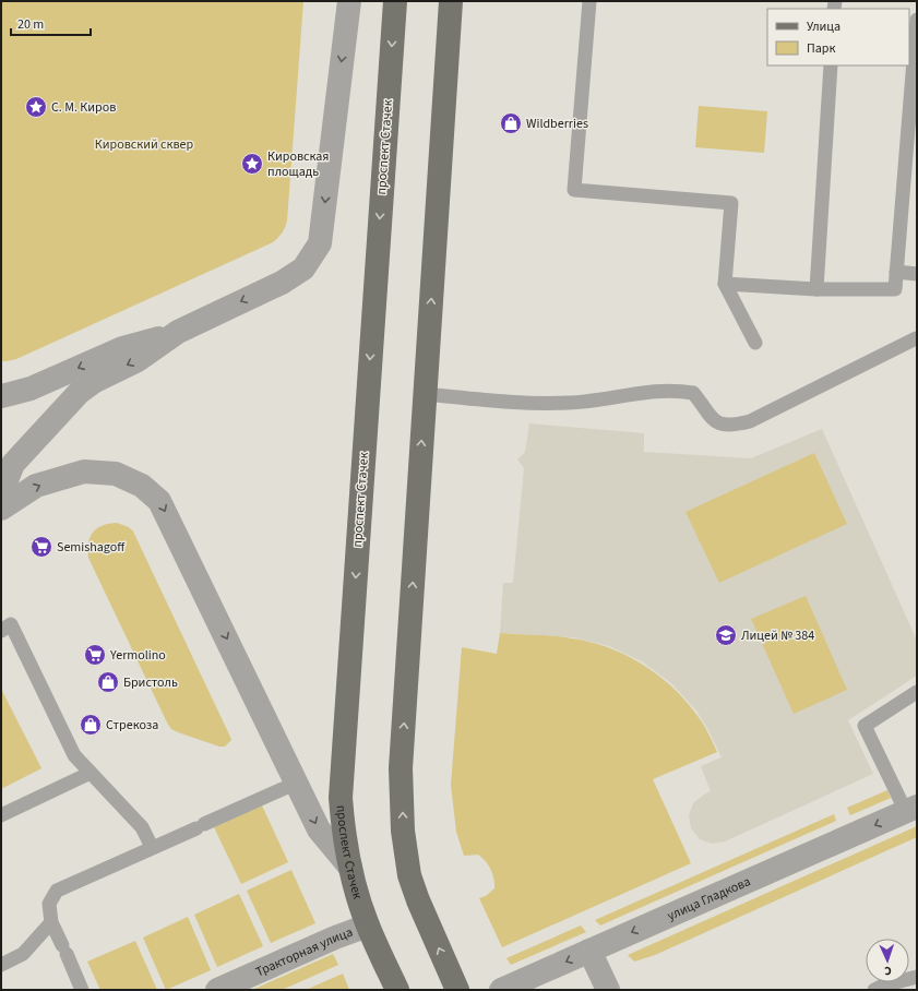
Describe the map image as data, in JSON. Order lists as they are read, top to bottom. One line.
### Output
{"streets":{"main road":["проспект Стачек"],"street":["улица Гладкова","Тракторная улица"]},"crossings":[["проспект Стачек","Тракторная улица"]],"one_way":["улица Гладкова"],"parks":["Кировский сквер"],"places":{"place":["С. М. Киров","Кировская площадь"],"shop":["Wildberries","Бристоль","Стрекоза"],"supermarket":["Semishagoff","Yermolino"],"school or university":["Лицей № 384"]},"legend":["Улица","Парк"],"scale_bar":"20 m","north":"bottom"}
